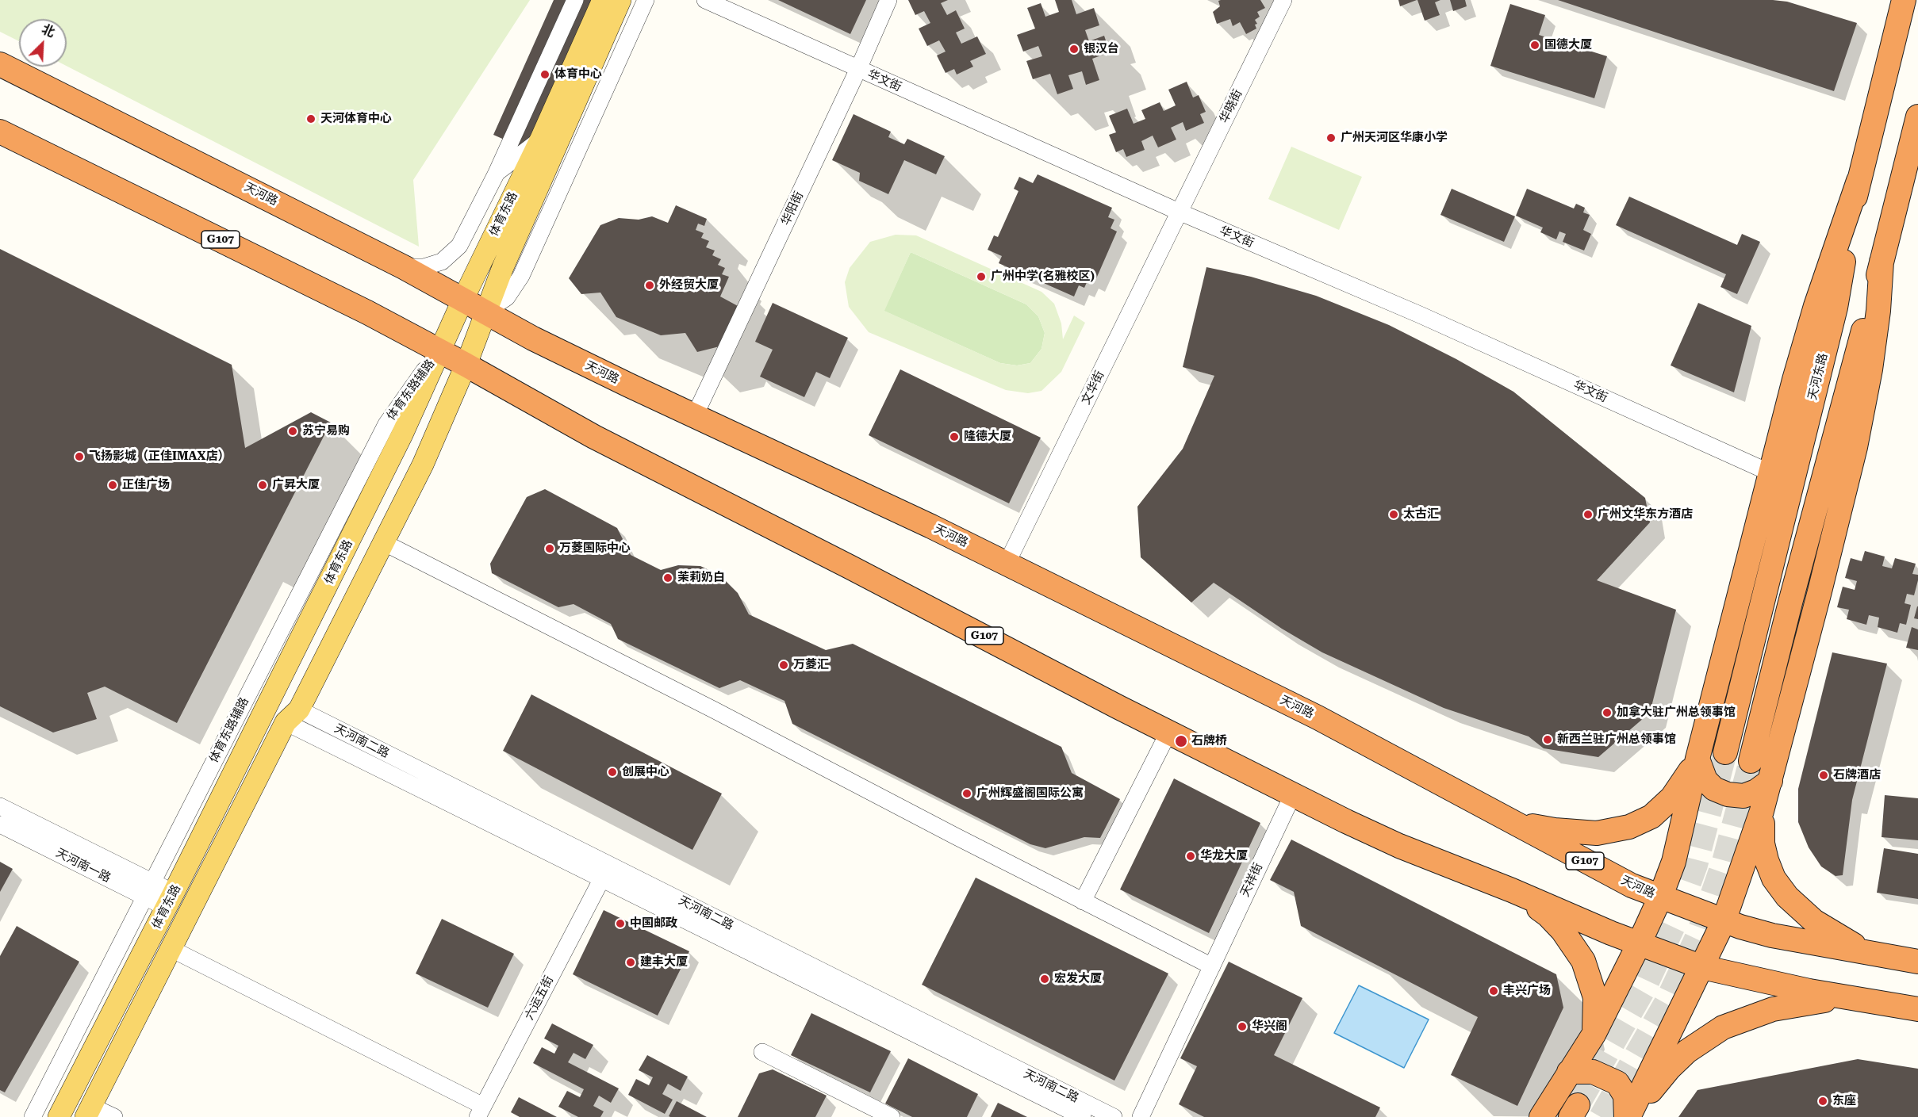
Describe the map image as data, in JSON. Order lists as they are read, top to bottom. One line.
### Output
{"streets":{"highway":["天河路","G107","天河东路"],"main road":["体育东路"],"street":["华文街","华晓街","华阳街","文华街","体育东路辅路","天河南二路","天河南一路","天祥街","六运五街"]},"crossings":[["华文街","华晓街"],["华文街","华阳街"],["华文街","文华街"],["华晓街","文华街"],["天河路","华阳街"],["天河路","体育东路"],["天河路","文华街"],["体育东路","G107"],["体育东路","体育东路辅路"],["体育东路","天河南二路"],["G107","体育东路辅路"],["G107","天祥街"],["体育东路辅路","天河南一路"],["天河南二路","六运五街"]],"places":["国德大厦","银汉台","体育中心","天河体育中心","广州天河区华康小学","广州中学(名雅校区)","外经贸大厦","苏宁易购","隆德大厦","飞扬影城（正佳IMAX店）","正佳广场","广昇大厦","太古汇","广州文华东方酒店","万菱国际中心","茉莉奶白","万菱汇","加拿大驻广州总领事馆","新西兰驻广州总领事馆","石牌桥","创展中心","石牌酒店","广州辉盛阁国际公寓","华龙大厦","中国邮政","建丰大厦","宏发大厦","丰兴广场","华兴阁","东座"],"north":"top right"}
